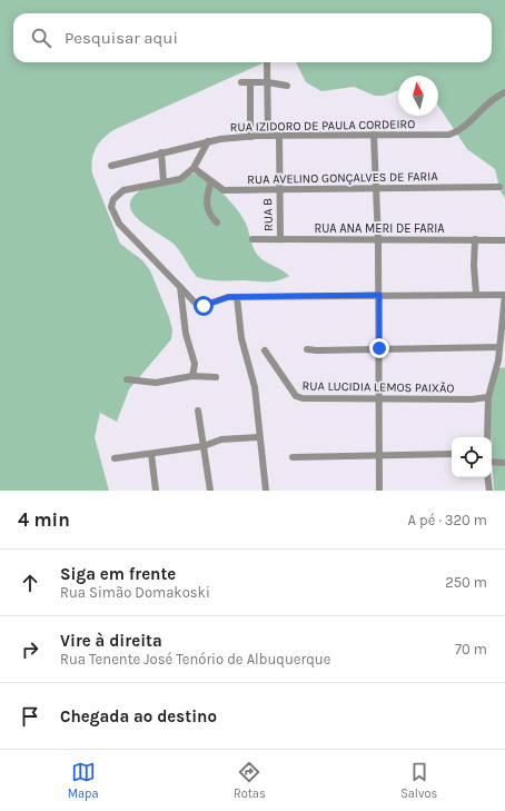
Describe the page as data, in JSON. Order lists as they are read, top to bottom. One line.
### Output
{"streets":{"street":["RUA IZIDORO DE PAULA CORDEIRO","RUA AVELINO GONÇALVES DE FARIA","RUA B","RUA ANA MERI DE FARIA","RUA LUCIDIA LEMOS PAIXÃO"]},"crossings":[["RUA IZIDORO DE PAULA CORDEIRO","RUA B"],["RUA AVELINO GONÇALVES DE FARIA","RUA B"],["RUA B","RUA ANA MERI DE FARIA"]],"north":"top","page":{"search":"Pesquisar aqui","heading":["4 min","A pé · 320 m"],"list":[["Siga em frente","Rua Simão Domakoski","250 m"],["Vire à direita","Rua Tenente José Tenório de Albuquerque","70 m"],"Chegada ao destino"],"nav":["Mapa","Rotas","Salvos"]}}
